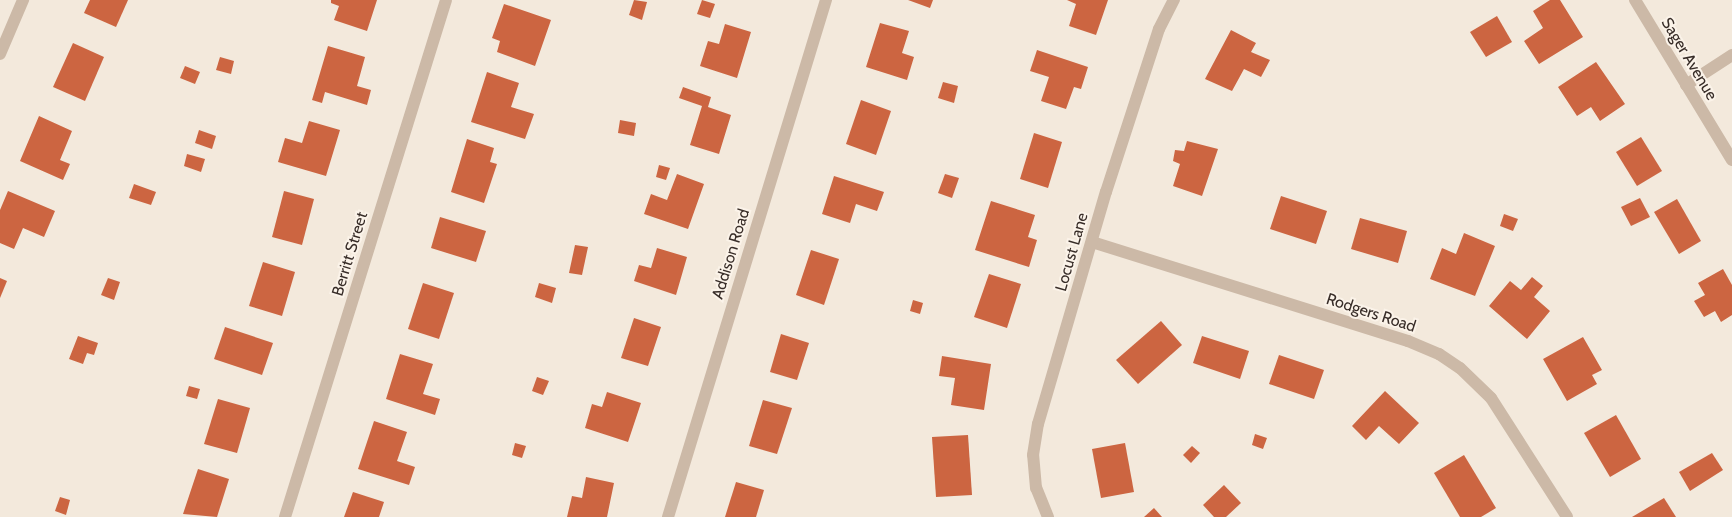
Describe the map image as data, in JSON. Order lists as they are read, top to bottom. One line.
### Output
{"streets":{"street":["Sager Avenue","Locust Lane","Berritt Street","Addison Road","Rodgers Road"]},"crossings":[["Locust Lane","Rodgers Road"]]}
